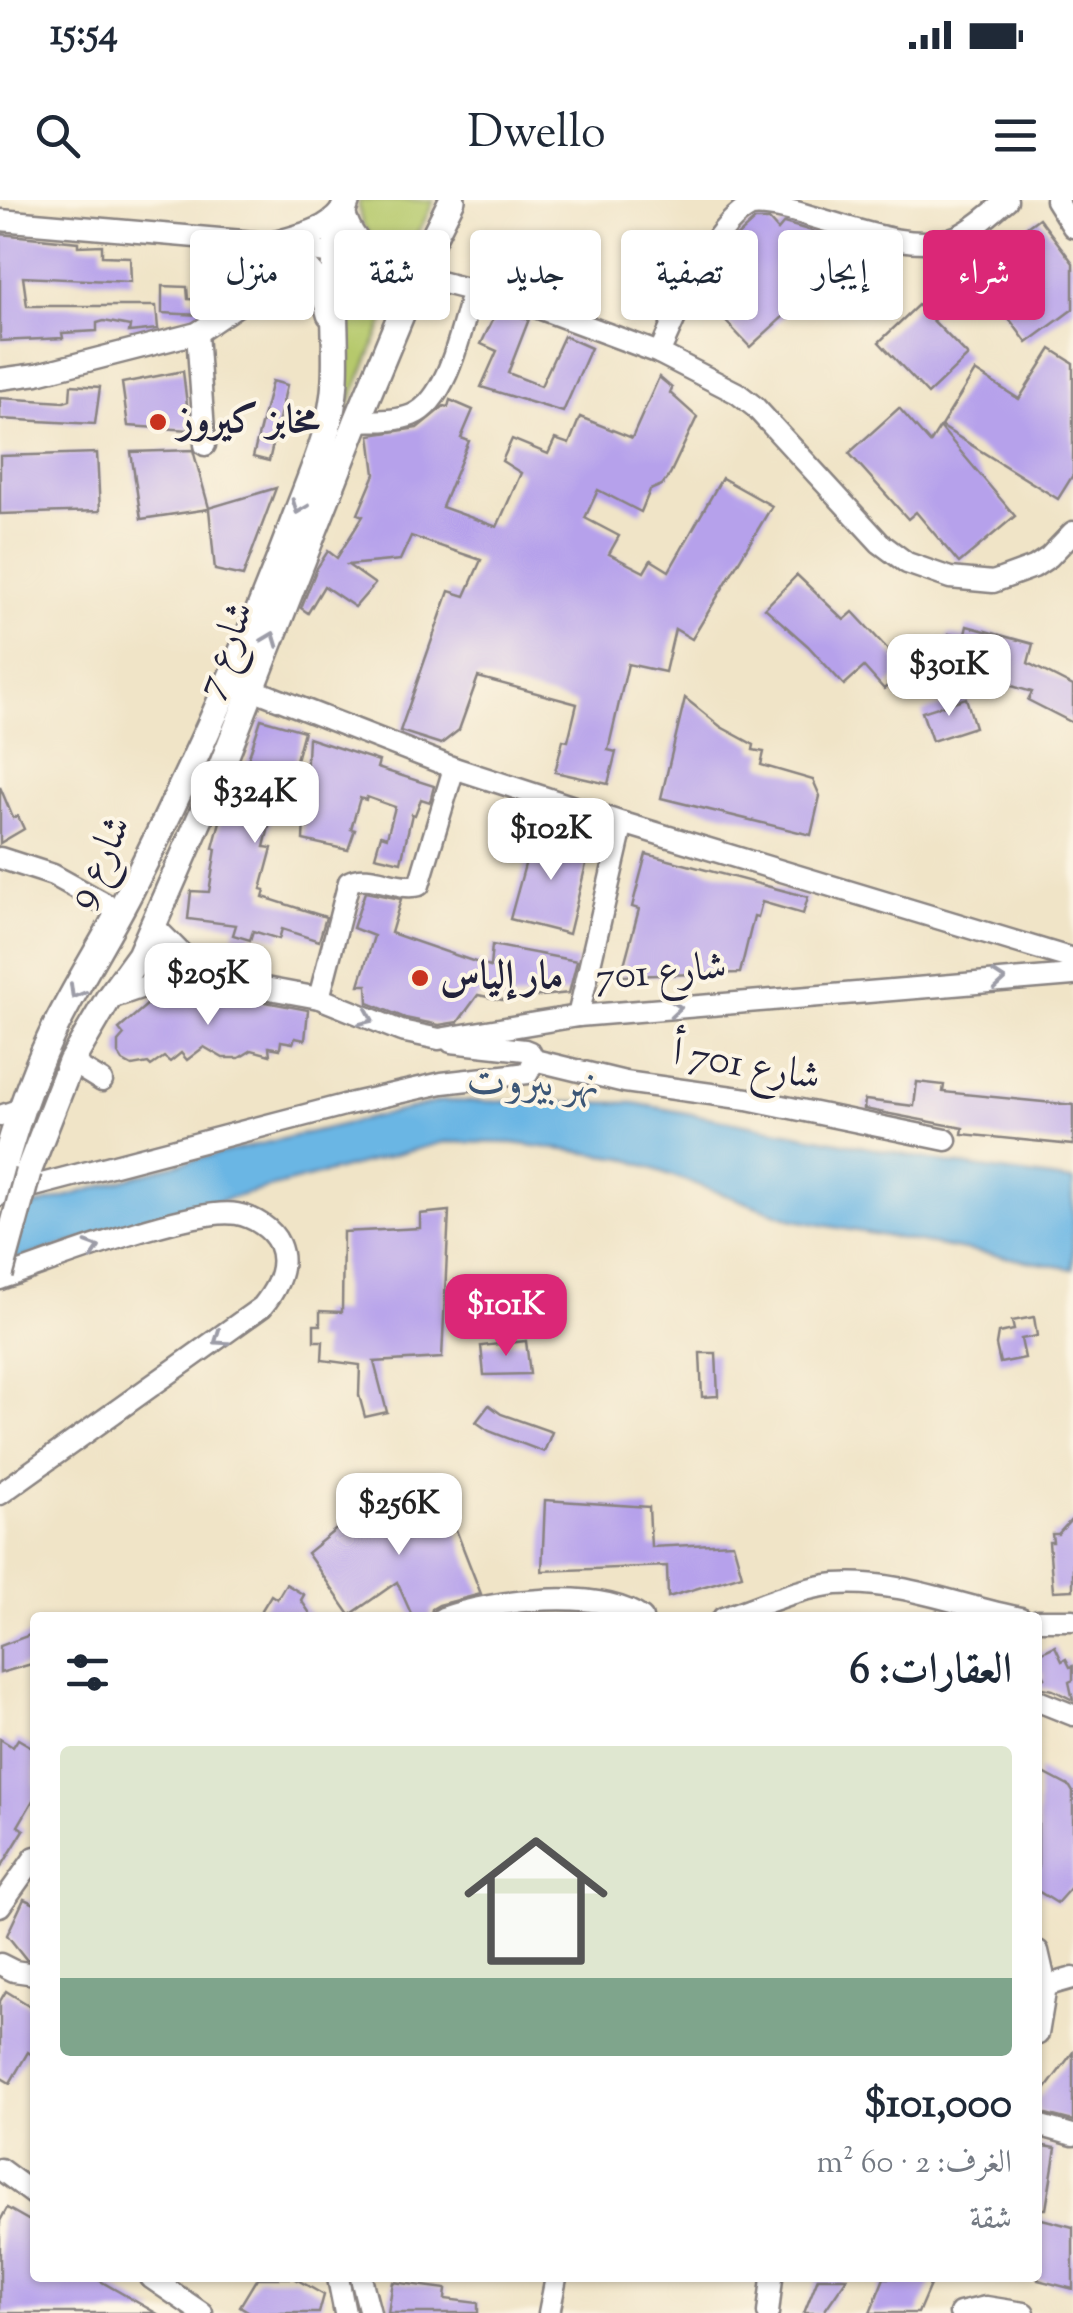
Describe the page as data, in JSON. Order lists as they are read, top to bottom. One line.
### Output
{"streets":{"main road":["شارع 7","شارع 9"],"street":["شارع 701","شارع 701 أ"]},"crossings":[["شارع 7","شارع 9"],["شارع 7","شارع 701"],["شارع 701","شارع 701 أ"]],"one_way":["شارع 9"],"water":["نهر بيروت"],"places":["مخابز كيروز","مار إلياس"],"page":{"status":"15:54","header":"Dwello","chip":["شراء","إيجار","تصفية","جديد","شقة","منزل"],"price":["$301K","$324K","$102K","$205K","$101K","$256K"],"heading":"العقارات: 6","list":[{"name":"$101,000","note":"الغرف: 2 · 60 m² · شقة"}]}}
